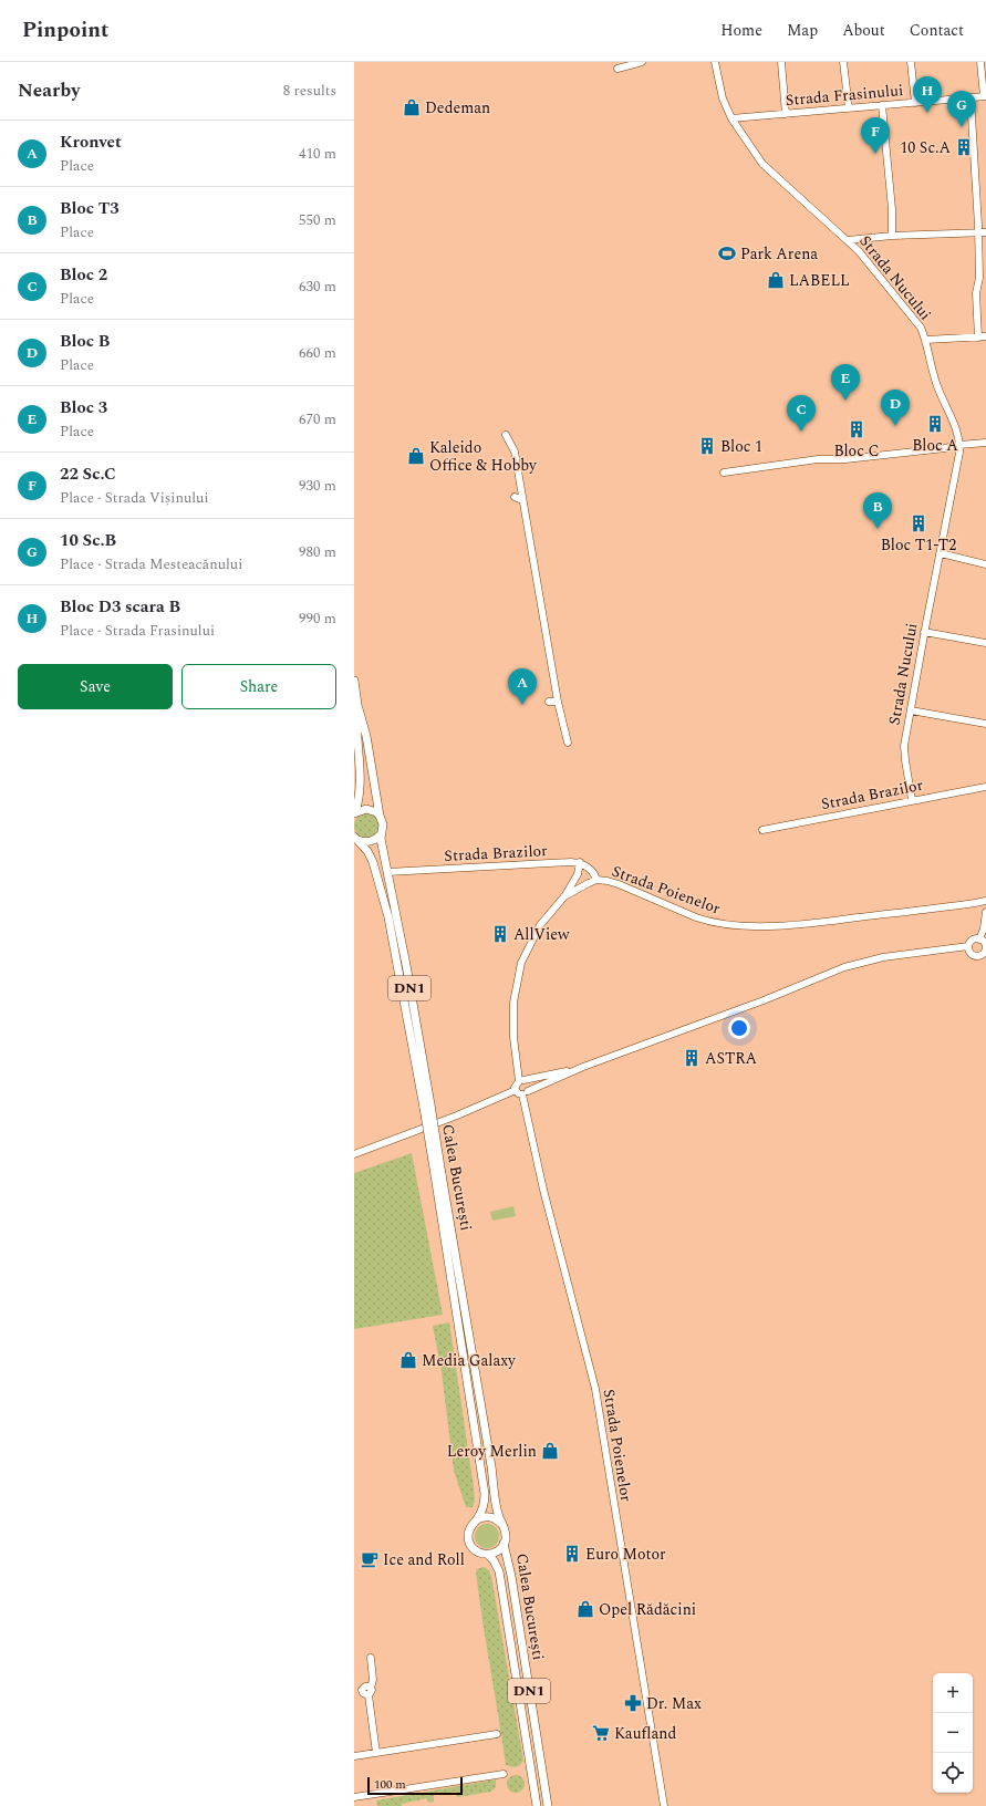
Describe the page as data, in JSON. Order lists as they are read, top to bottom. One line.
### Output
{"streets":{"main road":["DN1","Calea București"],"street":["Strada Frasinului","Strada Nucului","Strada Brazilor","Strada Poienelor"]},"crossings":[["Strada Frasinului","Strada Nucului"],["Strada Nucului","Strada Brazilor"],["Strada Brazilor","Calea București"]],"places":{"shop":["Dedeman","LABELL","Kaleido Office & Hobby","Media Galaxy","Leroy Merlin","Opel Rădăcini"],"building":["10 Sc.A","Bloc A","Bloc C","Bloc 1","Bloc T1-T2","AllView","ASTRA","Euro Motor"],"sports":["Park Arena"],"cafe":["Ice and Roll"],"pharmacy":["Dr. Max"],"supermarket":["Kaufland"]},"scale_bar":"100 m","page":{"header":"Pinpoint","nav":["Home","Map","About","Contact"],"heading":["Nearby","8 results"],"pins":["H","G","F","E","D","C","B","A"],"list":[{"mark":"A","name":"Kronvet","note":"Place","value":"410 m"},{"mark":"B","name":"Bloc T3","note":"Place","value":"550 m"},{"mark":"C","name":"Bloc 2","note":"Place","value":"630 m"},{"mark":"D","name":"Bloc B","note":"Place","value":"660 m"},{"mark":"E","name":"Bloc 3","note":"Place","value":"670 m"},{"mark":"F","name":"22 Sc.C","note":"Place · Strada Vișinului","value":"930 m"},{"mark":"G","name":"10 Sc.B","note":"Place · Strada Mesteacănului","value":"980 m"},{"mark":"H","name":"Bloc D3 scara B","note":"Place · Strada Frasinului","value":"990 m"}],"buttons":["Save","Share"],"map_buttons":["+","−"],"scale":"100 m"}}
